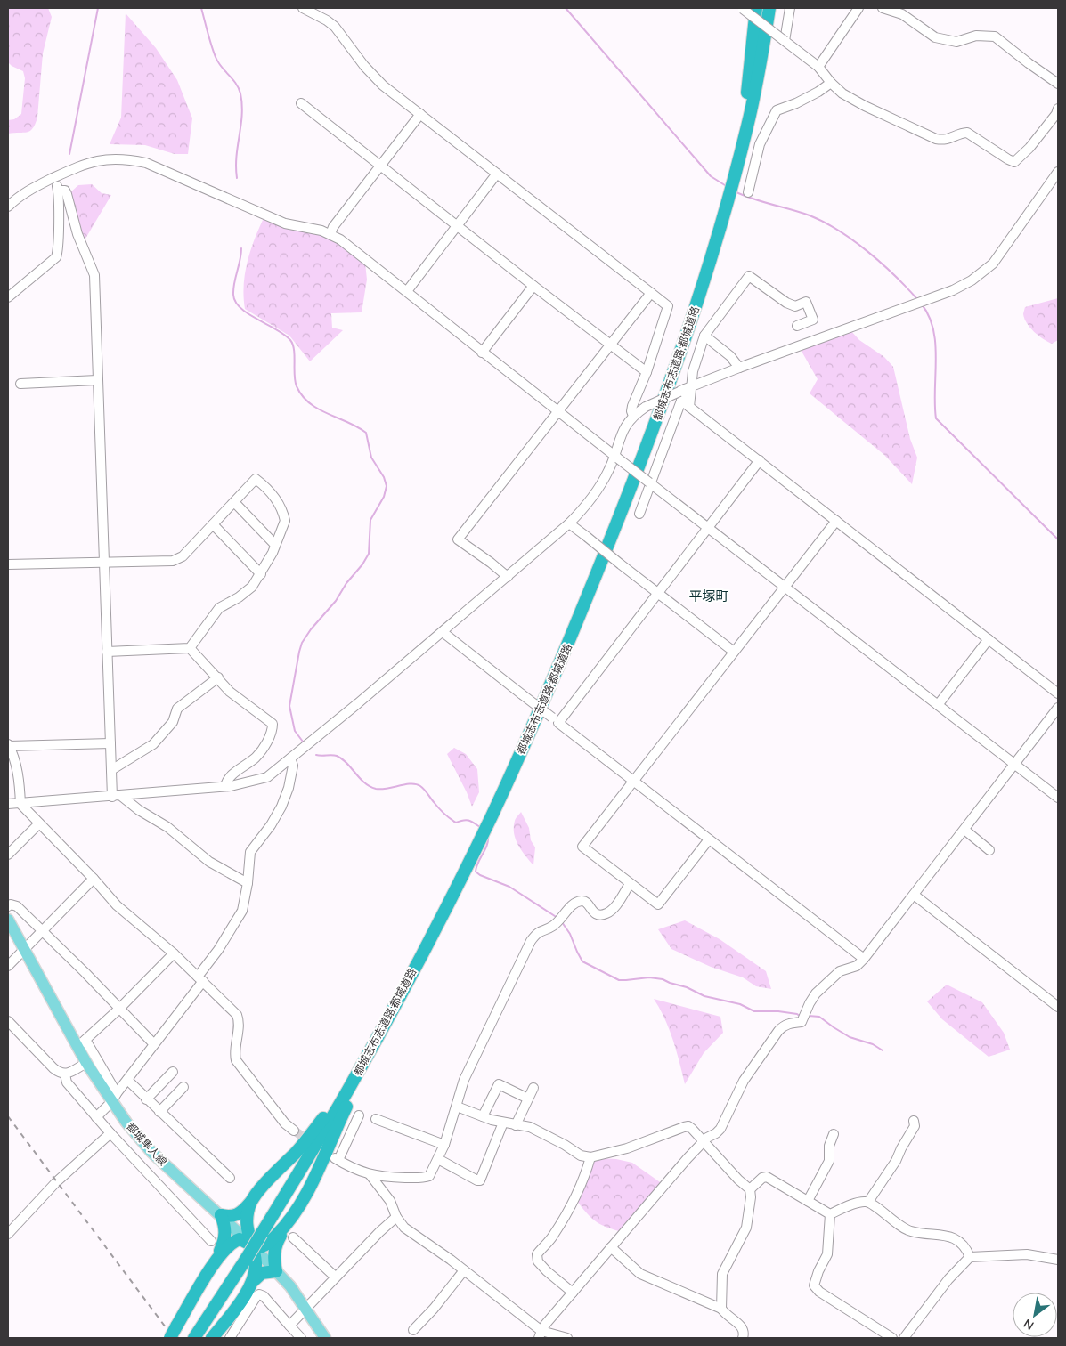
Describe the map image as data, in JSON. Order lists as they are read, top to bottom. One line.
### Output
{"streets":{"highway":["都城志布志道路;都城道路"],"main road":["都城隼人線"]},"districts":["平塚町"],"north":"bottom left"}
